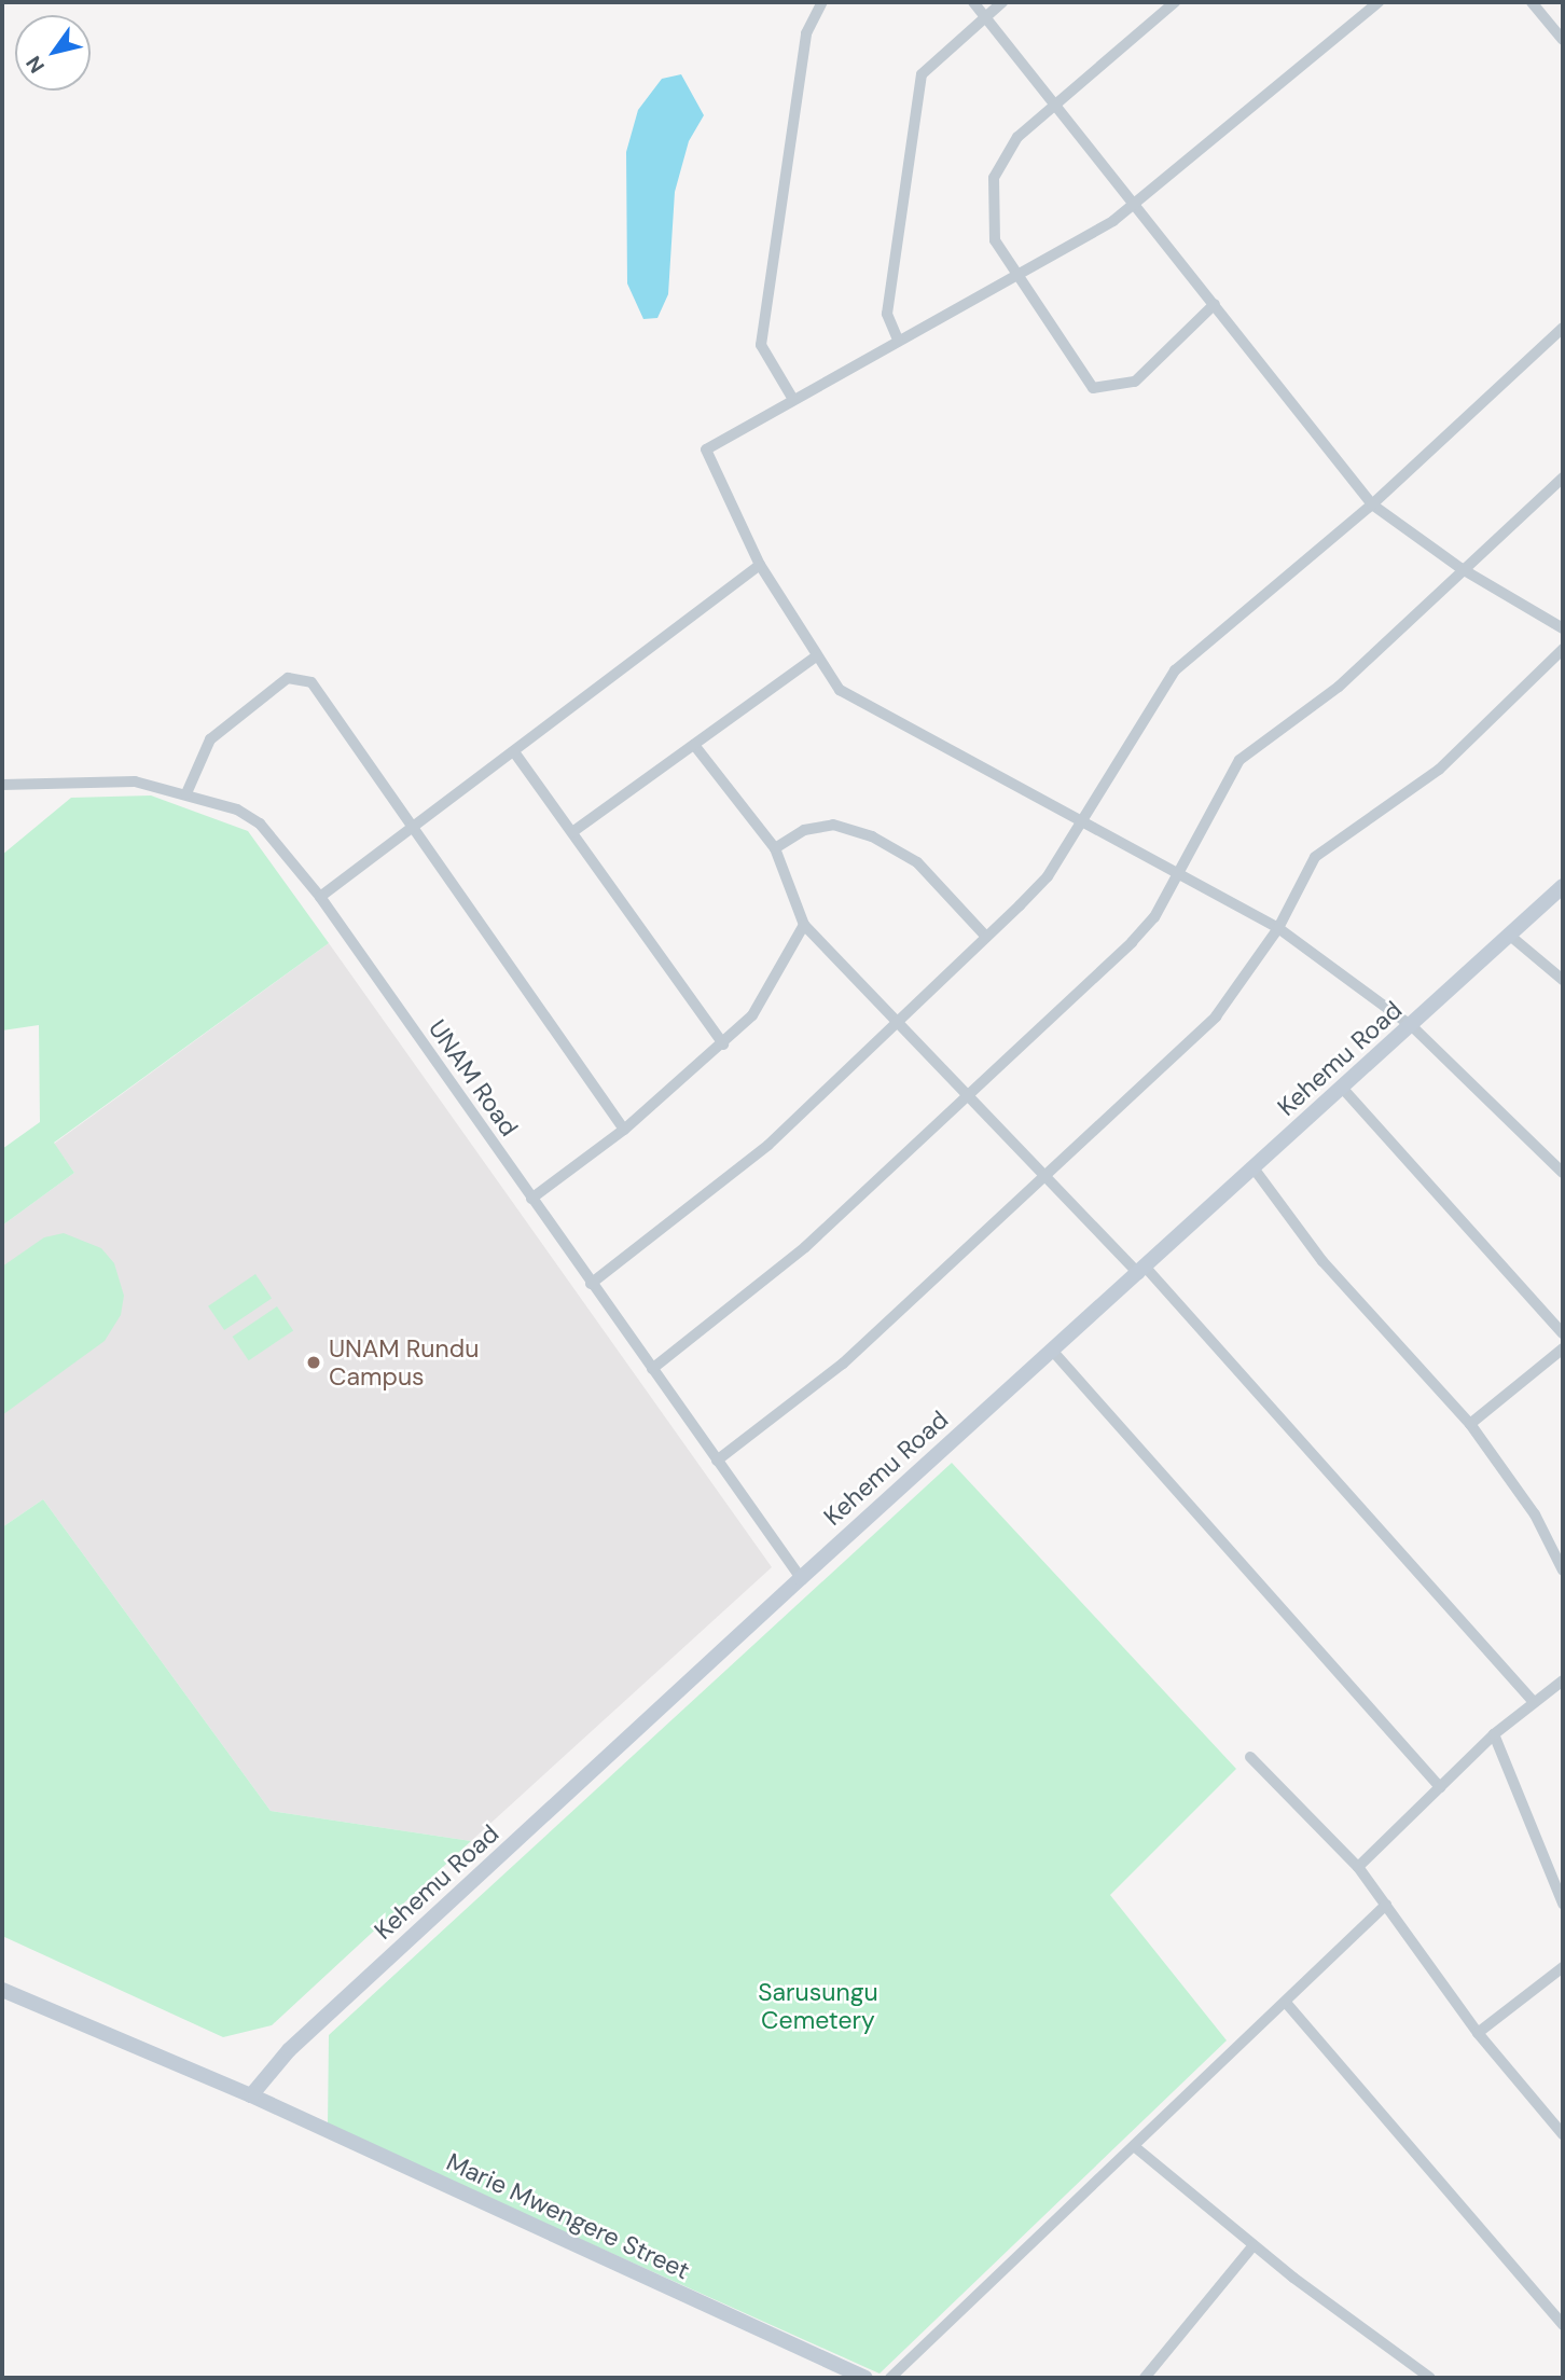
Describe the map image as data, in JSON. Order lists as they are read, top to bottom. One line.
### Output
{"streets":{"street":["Kehemu Road","UNAM Road","Marie Mwengere Street"]},"crossings":[["Kehemu Road","UNAM Road"],["Kehemu Road","Marie Mwengere Street"]],"parks":["Sarusungu Cemetery"],"places":["UNAM Rundu Campus"],"north":"bottom left"}
